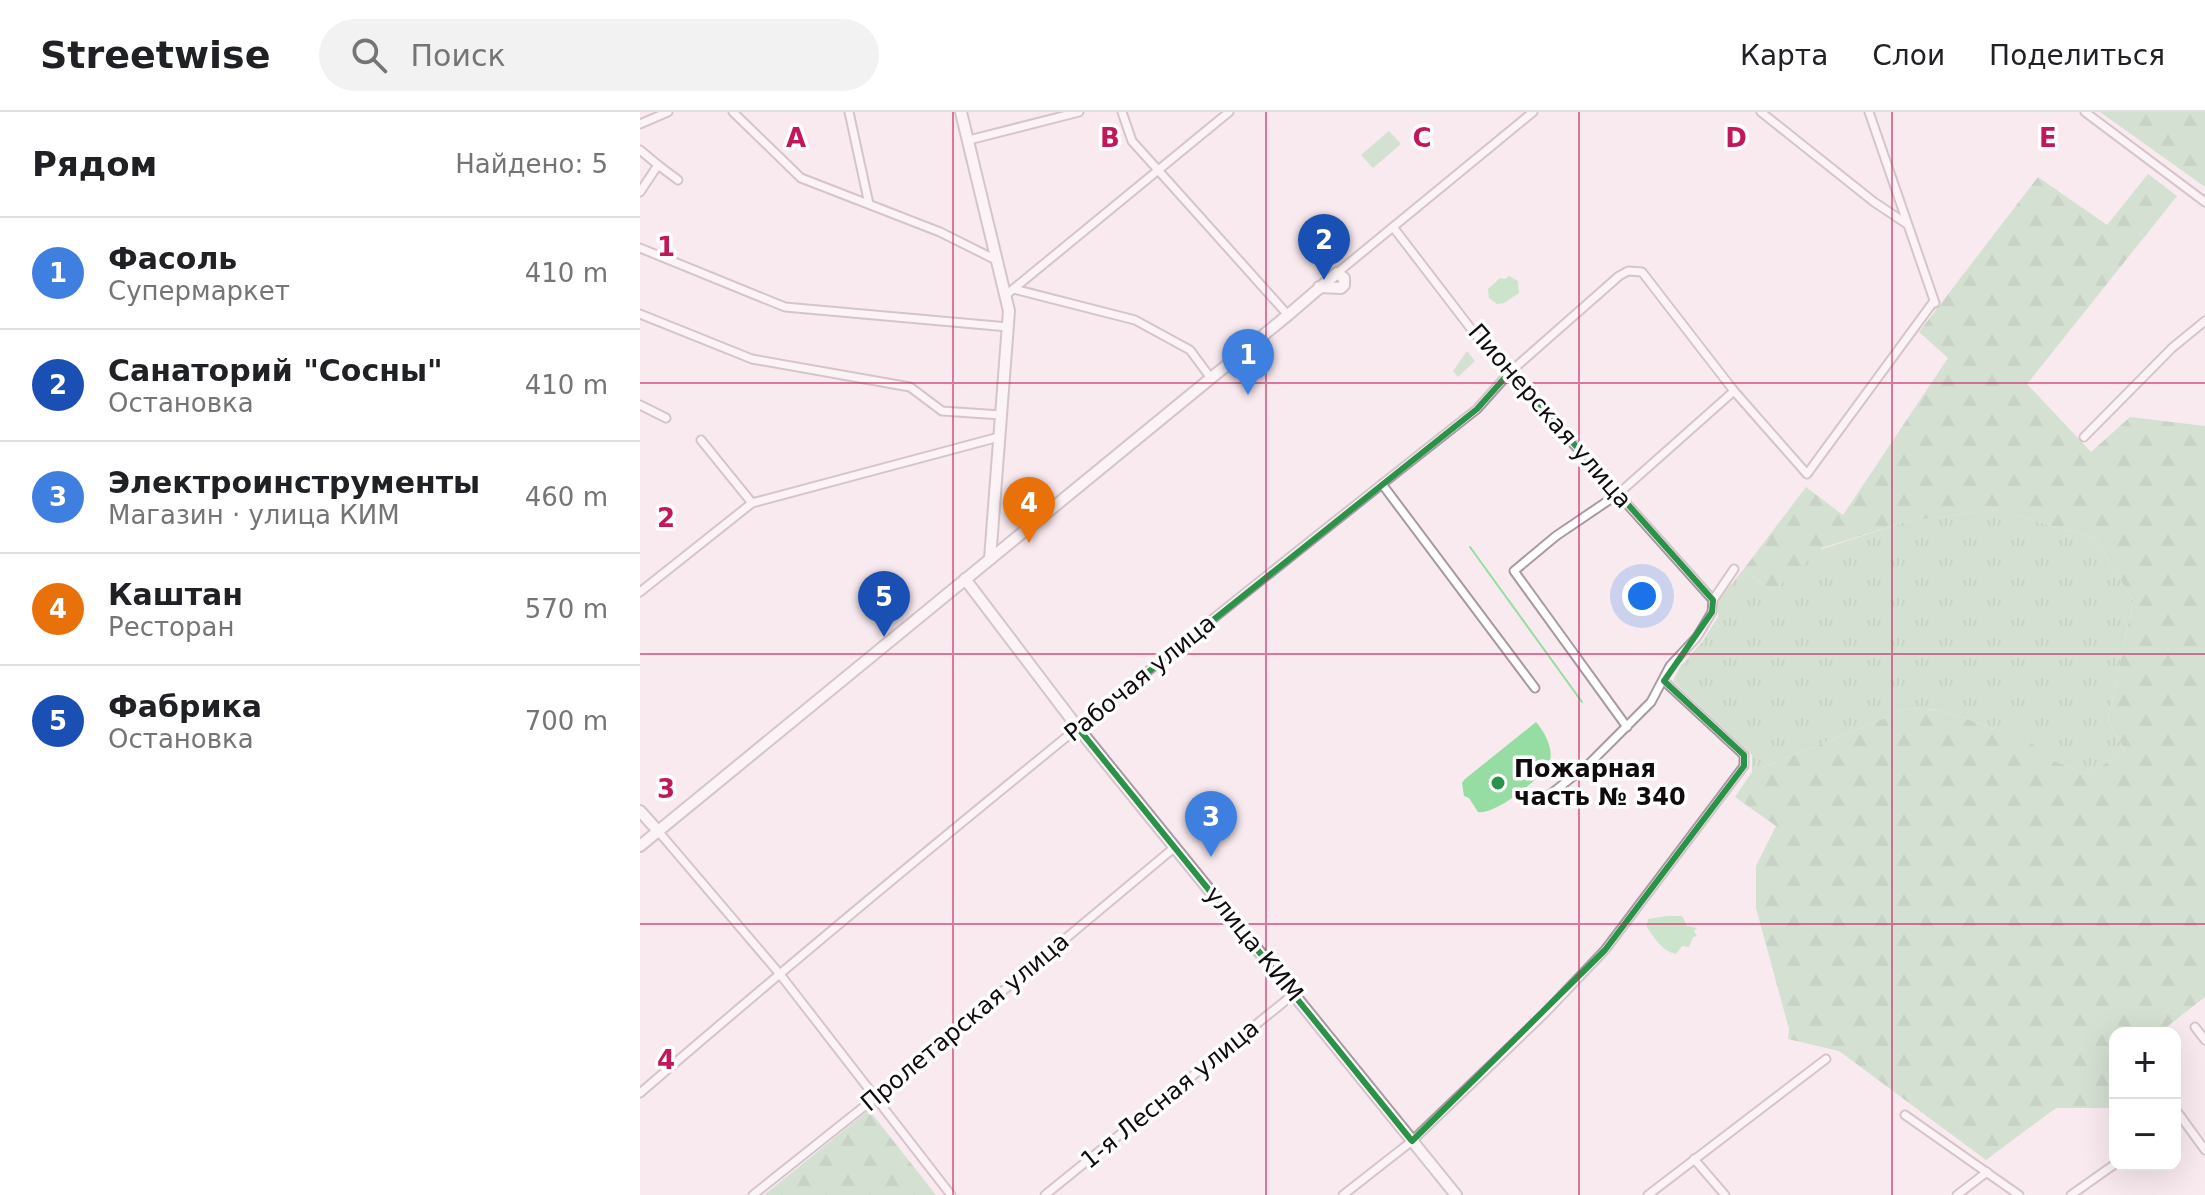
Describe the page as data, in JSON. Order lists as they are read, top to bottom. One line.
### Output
{"streets":{"main road":["улица КИМ"],"street":["Пионерская улица","Рабочая улица","Пролетарская улица","1-я Лесная улица"]},"crossings":[["Пионерская улица","Рабочая улица"],["Рабочая улица","улица КИМ"],["улица КИМ","Пролетарская улица"],["улица КИМ","1-я Лесная улица"]],"places":["Пожарная часть № 340"],"page":{"header":"Streetwise","search":"Поиск","nav":["Карта","Слои","Поделиться"],"heading":["Рядом","Найдено: 5"],"pins":["2","1","4","5","3"],"list":[{"mark":"1","name":"Фасоль","note":"Супермаркет","value":"410 m"},{"mark":"2","name":"Санаторий \"Сосны\"","note":"Остановка","value":"410 m"},{"mark":"3","name":"Электроинструменты","note":"Магазин · улица КИМ","value":"460 m"},{"mark":"4","name":"Каштан","note":"Ресторан","value":"570 m"},{"mark":"5","name":"Фабрика","note":"Остановка","value":"700 m"}],"map_buttons":["+","−"]},"grid":{"columns":["A","B","C","D","E"],"rows":["1","2","3","4"]}}
